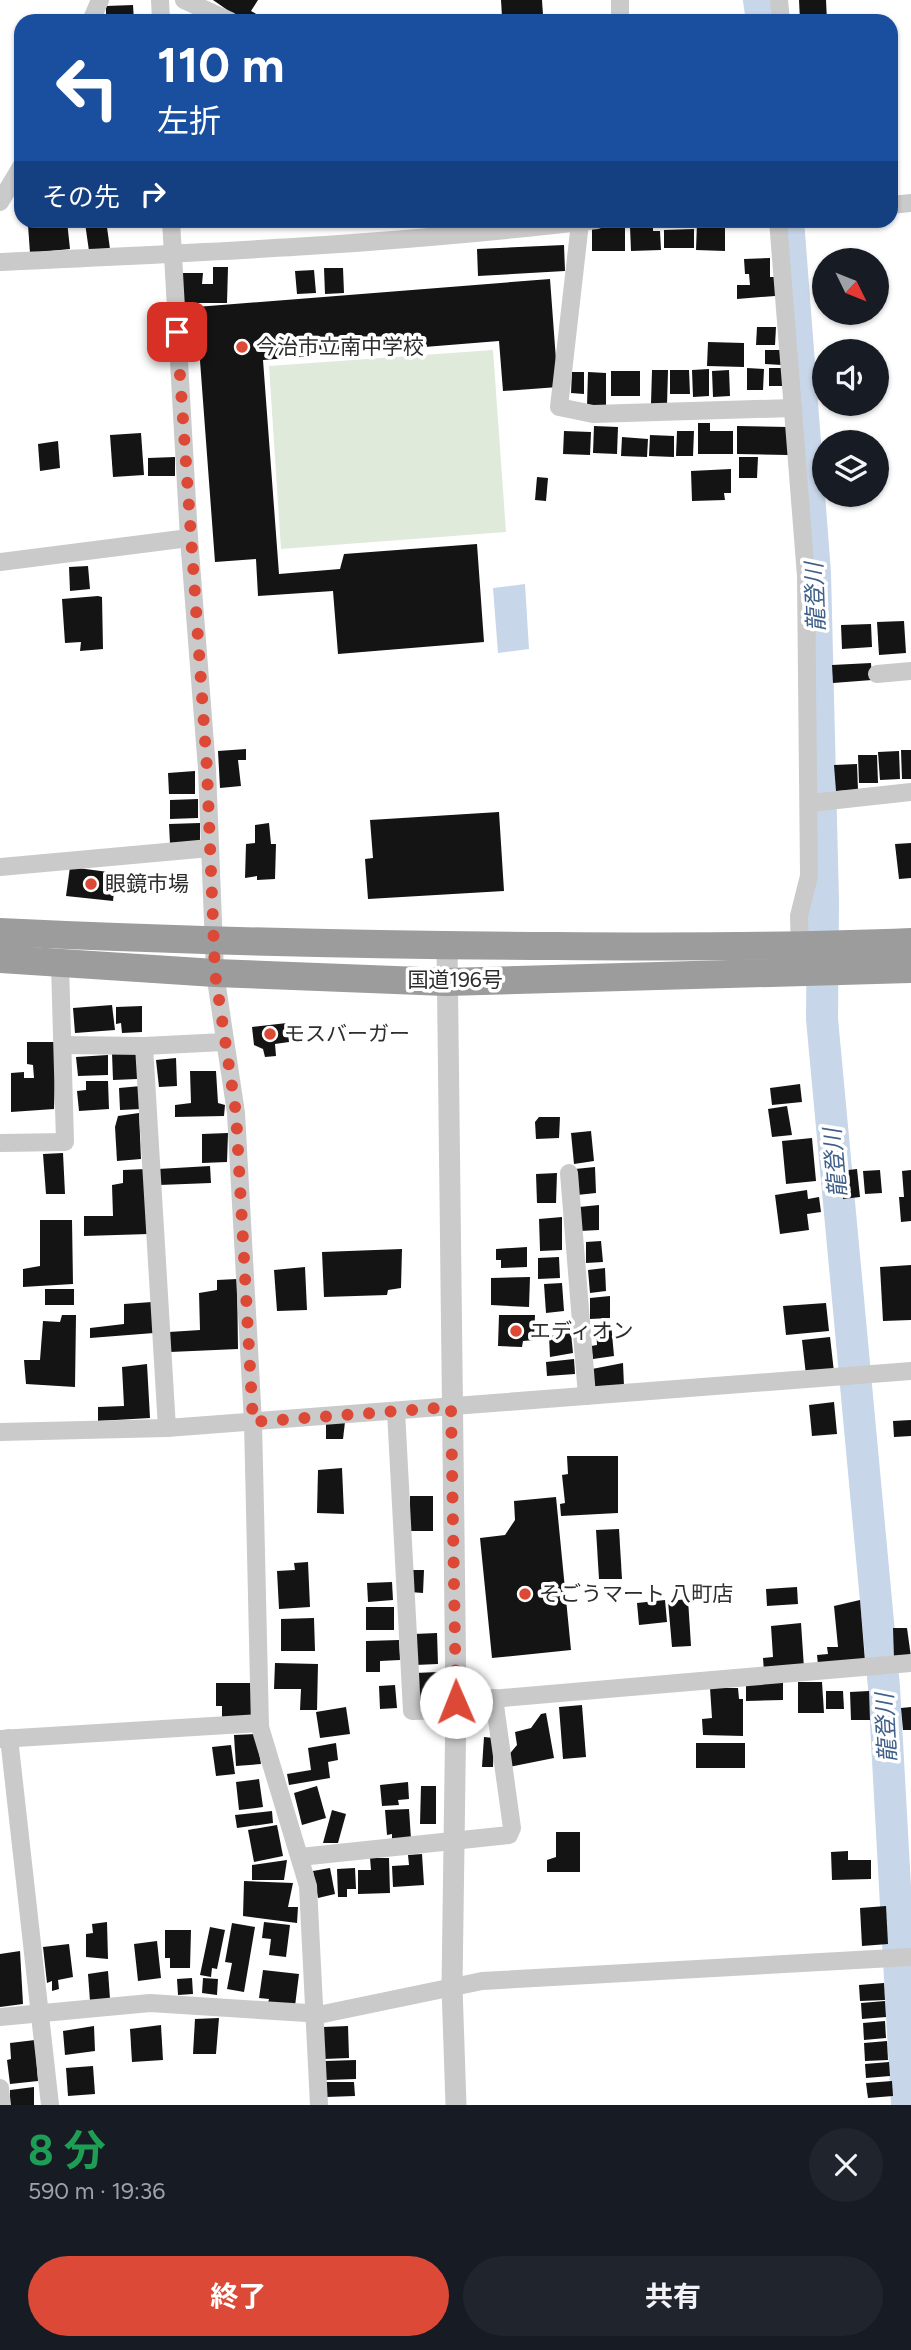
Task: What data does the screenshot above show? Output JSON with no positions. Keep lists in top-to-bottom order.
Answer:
{
  "streets": {
    "highway": ["国道196号"]
  },
  "water": ["龍登川"],
  "places": [
    "今治市立南中学校",
    "眼鏡市場",
    "モスバーガー",
    "エディオン",
    "そごうマート 八町店"
  ],
  "north": "bottom right",
  "page": {
    "turn": ["110 m", "左折"],
    "then": "その先",
    "heading": ["8 分", "590 m · 19:36"],
    "buttons": ["終了", "共有"]
  }
}
